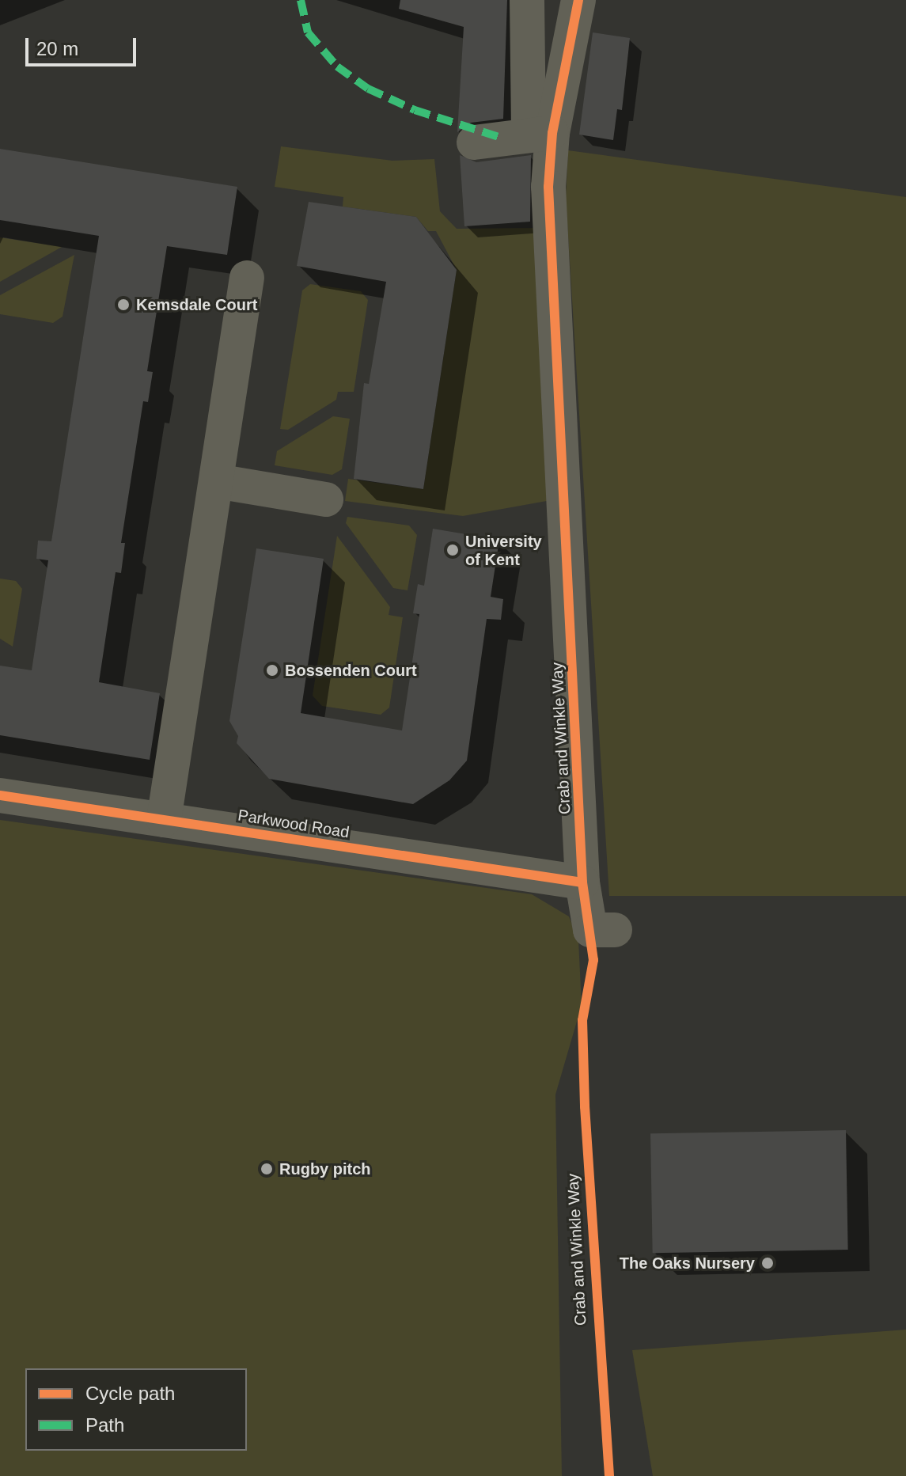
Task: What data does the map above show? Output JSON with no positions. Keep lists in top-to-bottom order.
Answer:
{
  "streets": {
    "street": ["Crab and Winkle Way", "Parkwood Road"]
  },
  "crossings": [
    ["Crab and Winkle Way", "Parkwood Road"]
  ],
  "places": [
    "Kemsdale Court",
    "University of Kent",
    "Bossenden Court",
    "Rugby pitch",
    "The Oaks Nursery"
  ],
  "legend": ["Cycle path", "Path"],
  "scale_bar": "20 m"
}
